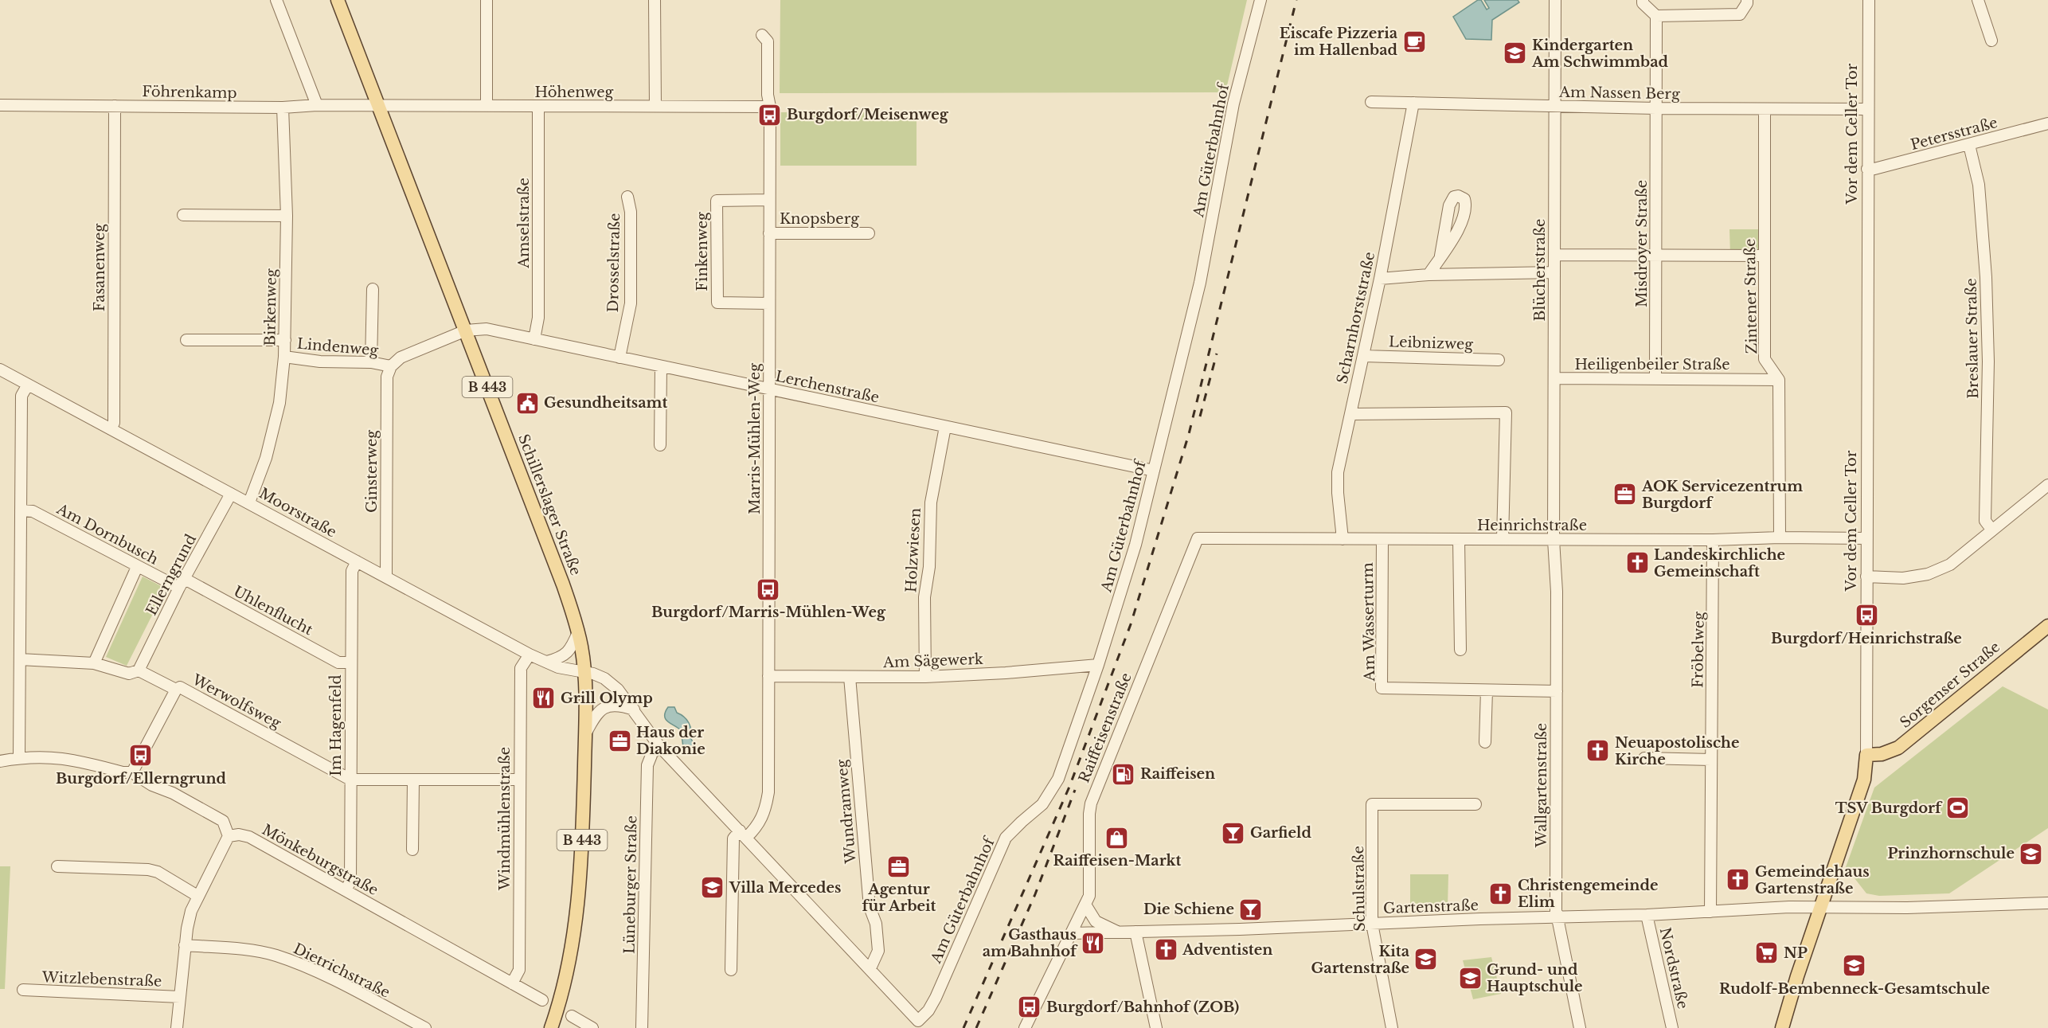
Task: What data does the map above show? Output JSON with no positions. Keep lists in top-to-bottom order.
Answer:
{
  "streets": {
    "main road": [
      "Vor dem Celler Tor",
      "B 443",
      "Schillerslager Straße",
      "Sorgenser Straße"
    ],
    "street": [
      "Föhrenkamp",
      "Höhenweg",
      "Am Nassen Berg",
      "Petersstraße",
      "Am Güterbahnhof",
      "Knopsberg",
      "Amselstraße",
      "Misdroyer Straße",
      "Finkenweg",
      "Drosselstraße",
      "Fasanenweg",
      "Blücherstraße",
      "Zintener Straße",
      "Birkenweg",
      "Scharnhorststraße",
      "Breslauer Straße",
      "Leibnizweg",
      "Lindenweg",
      "Heiligenbeiler Straße",
      "Lerchenstraße",
      "Marris-Mühlen-Weg",
      "Ginsterweg",
      "Moorstraße",
      "Heinrichstraße",
      "Am Dornbusch",
      "Holzwiesen",
      "Ellerngrund",
      "Uhlenflucht",
      "Am Wasserturm",
      "Fröbelweg",
      "Am Sägewerk",
      "Werwolfsweg",
      "Im Hagenfeld",
      "Raiffeisenstraße",
      "Wallgartenstraße",
      "Wundramweg",
      "Windmühlenstraße",
      "Mönkeburgstraße",
      "Lüneburger Straße",
      "Schulstraße",
      "Gartenstraße",
      "Nordstraße",
      "Dietrichstraße",
      "Witzlebenstraße"
    ]
  },
  "crossings": [
    ["Föhrenkamp", "Höhenweg"],
    ["Föhrenkamp", "Fasanenweg"],
    ["Föhrenkamp", "Birkenweg"],
    ["Föhrenkamp", "B 443"],
    ["Föhrenkamp", "Schillerslager Straße"],
    ["Höhenweg", "Amselstraße"],
    ["Höhenweg", "B 443"],
    ["Höhenweg", "Marris-Mühlen-Weg"],
    ["Höhenweg", "Schillerslager Straße"],
    ["Am Nassen Berg", "Vor dem Celler Tor"],
    ["Am Nassen Berg", "Misdroyer Straße"],
    ["Am Nassen Berg", "Blücherstraße"],
    ["Am Nassen Berg", "Zintener Straße"],
    ["Am Nassen Berg", "Scharnhorststraße"],
    ["Vor dem Celler Tor", "Petersstraße"],
    ["Vor dem Celler Tor", "Heinrichstraße"],
    ["Vor dem Celler Tor", "Sorgenser Straße"],
    ["Vor dem Celler Tor", "Gartenstraße"],
    ["Petersstraße", "Breslauer Straße"],
    ["Am Güterbahnhof", "Lerchenstraße"],
    ["Am Güterbahnhof", "Am Sägewerk"],
    ["Knopsberg", "Marris-Mühlen-Weg"],
    ["Amselstraße", "Lerchenstraße"],
    ["Misdroyer Straße", "Heiligenbeiler Straße"],
    ["Finkenweg", "Marris-Mühlen-Weg"],
    ["Drosselstraße", "Lerchenstraße"],
    ["Fasanenweg", "Moorstraße"],
    ["Blücherstraße", "Heiligenbeiler Straße"],
    ["Blücherstraße", "Heinrichstraße"],
    ["Blücherstraße", "Wallgartenstraße"],
    ["Zintener Straße", "Heiligenbeiler Straße"],
    ["Birkenweg", "Lindenweg"],
    ["Birkenweg", "Moorstraße"],
    ["Scharnhorststraße", "Leibnizweg"],
    ["Scharnhorststraße", "Heinrichstraße"],
    ["Lindenweg", "Lerchenstraße"],
    ["Lindenweg", "Ginsterweg"],
    ["Lindenweg", "Schillerslager Straße"],
    ["B 443", "Schillerslager Straße"],
    ["B 443", "Moorstraße"],
    ["Lerchenstraße", "Marris-Mühlen-Weg"],
    ["Lerchenstraße", "Schillerslager Straße"],
    ["Lerchenstraße", "Holzwiesen"],
    ["Marris-Mühlen-Weg", "Am Sägewerk"],
    ["Ginsterweg", "Moorstraße"],
    ["Schillerslager Straße", "Moorstraße"],
    ["Moorstraße", "Ellerngrund"],
    ["Moorstraße", "Im Hagenfeld"],
    ["Moorstraße", "Windmühlenstraße"],
    ["Heinrichstraße", "Am Wasserturm"],
    ["Heinrichstraße", "Fröbelweg"],
    ["Heinrichstraße", "Raiffeisenstraße"],
    ["Heinrichstraße", "Wallgartenstraße"],
    ["Am Dornbusch", "Ellerngrund"],
    ["Am Dornbusch", "Uhlenflucht"],
    ["Holzwiesen", "Am Sägewerk"],
    ["Ellerngrund", "Uhlenflucht"],
    ["Ellerngrund", "Werwolfsweg"],
    ["Uhlenflucht", "Im Hagenfeld"],
    ["Am Wasserturm", "Wallgartenstraße"],
    ["Fröbelweg", "Gartenstraße"],
    ["Am Sägewerk", "Wundramweg"],
    ["Werwolfsweg", "Im Hagenfeld"],
    ["Im Hagenfeld", "Mönkeburgstraße"],
    ["Raiffeisenstraße", "Gartenstraße"],
    ["Wallgartenstraße", "Gartenstraße"],
    ["Windmühlenstraße", "Mönkeburgstraße"],
    ["Schulstraße", "Gartenstraße"],
    ["Gartenstraße", "Nordstraße"]
  ],
  "places": {
    "cafe": ["Eiscafe Pizzeria im Hallenbad"],
    "school or university": [
      "Kindergarten Am Schwimmbad",
      "Prinzhornschule",
      "Villa Mercedes",
      "Kita Gartenstraße",
      "Rudolf-Bembenneck-Gesamtschule",
      "Grund- und Hauptschule"
    ],
    "bus stop": [
      "Burgdorf/Meisenweg",
      "Burgdorf/Marris-Mühlen-Weg",
      "Burgdorf/Heinrichstraße",
      "Burgdorf/Ellerngrund",
      "Burgdorf/Bahnhof (ZOB)"
    ],
    "public building": ["Gesundheitsamt"],
    "office": ["AOK Servicezentrum Burgdorf", "Haus der Diakonie", "Agentur für Arbeit"],
    "church": [
      "Landeskirchliche Gemeinschaft",
      "Neuapostolische Kirche",
      "Gemeindehaus Gartenstraße",
      "Christengemeinde Elim",
      "Adventisten"
    ],
    "restaurant": ["Grill Olymp", "Gasthaus am Bahnhof"],
    "fuel station": ["Raiffeisen"],
    "sports": ["TSV Burgdorf"],
    "bar": ["Garfield", "Die Schiene"],
    "shop": ["Raiffeisen-Markt"],
    "supermarket": ["NP"]
  }
}
